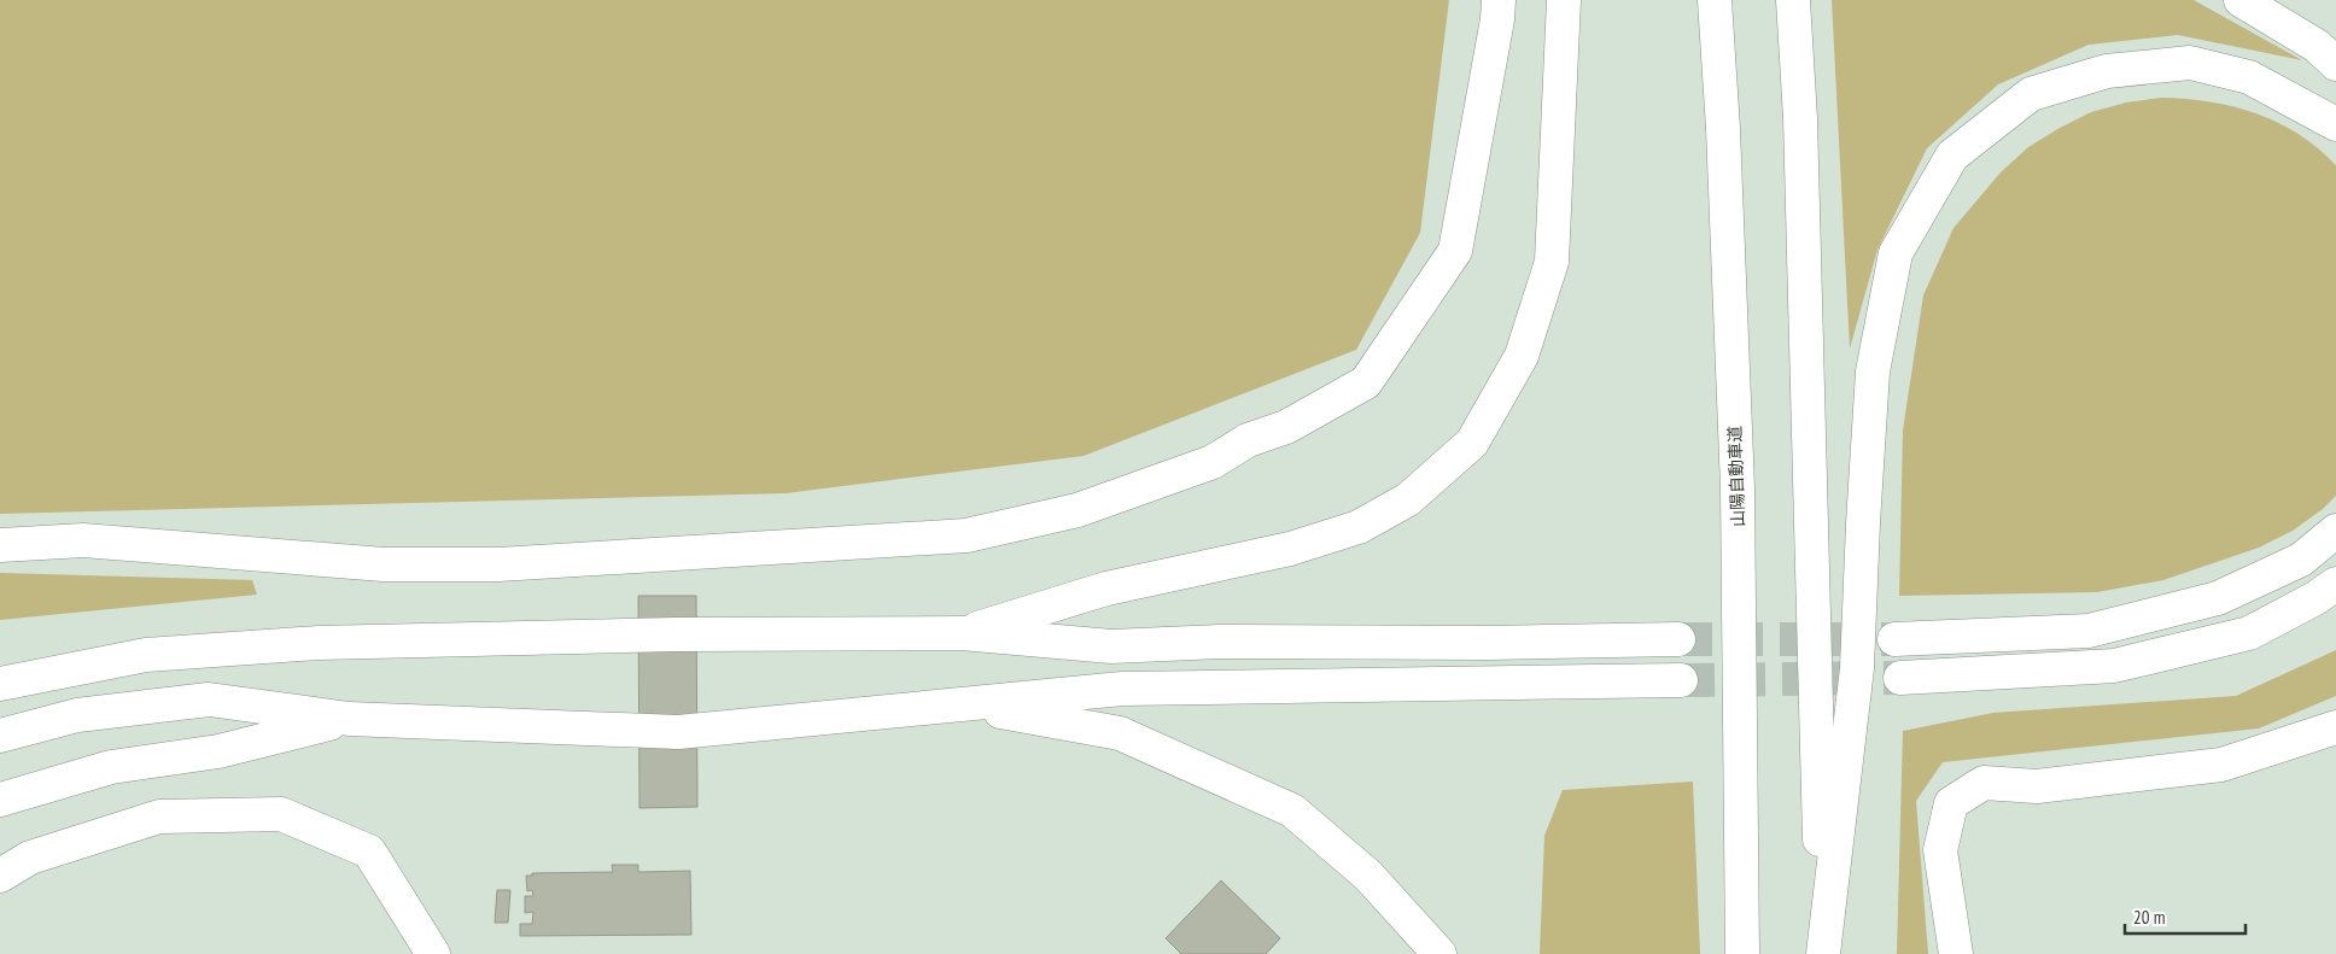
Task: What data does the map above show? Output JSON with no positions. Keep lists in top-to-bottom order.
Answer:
{
  "streets": {
    "main road": ["山陽自動車道"]
  },
  "scale_bar": "20 m"
}
